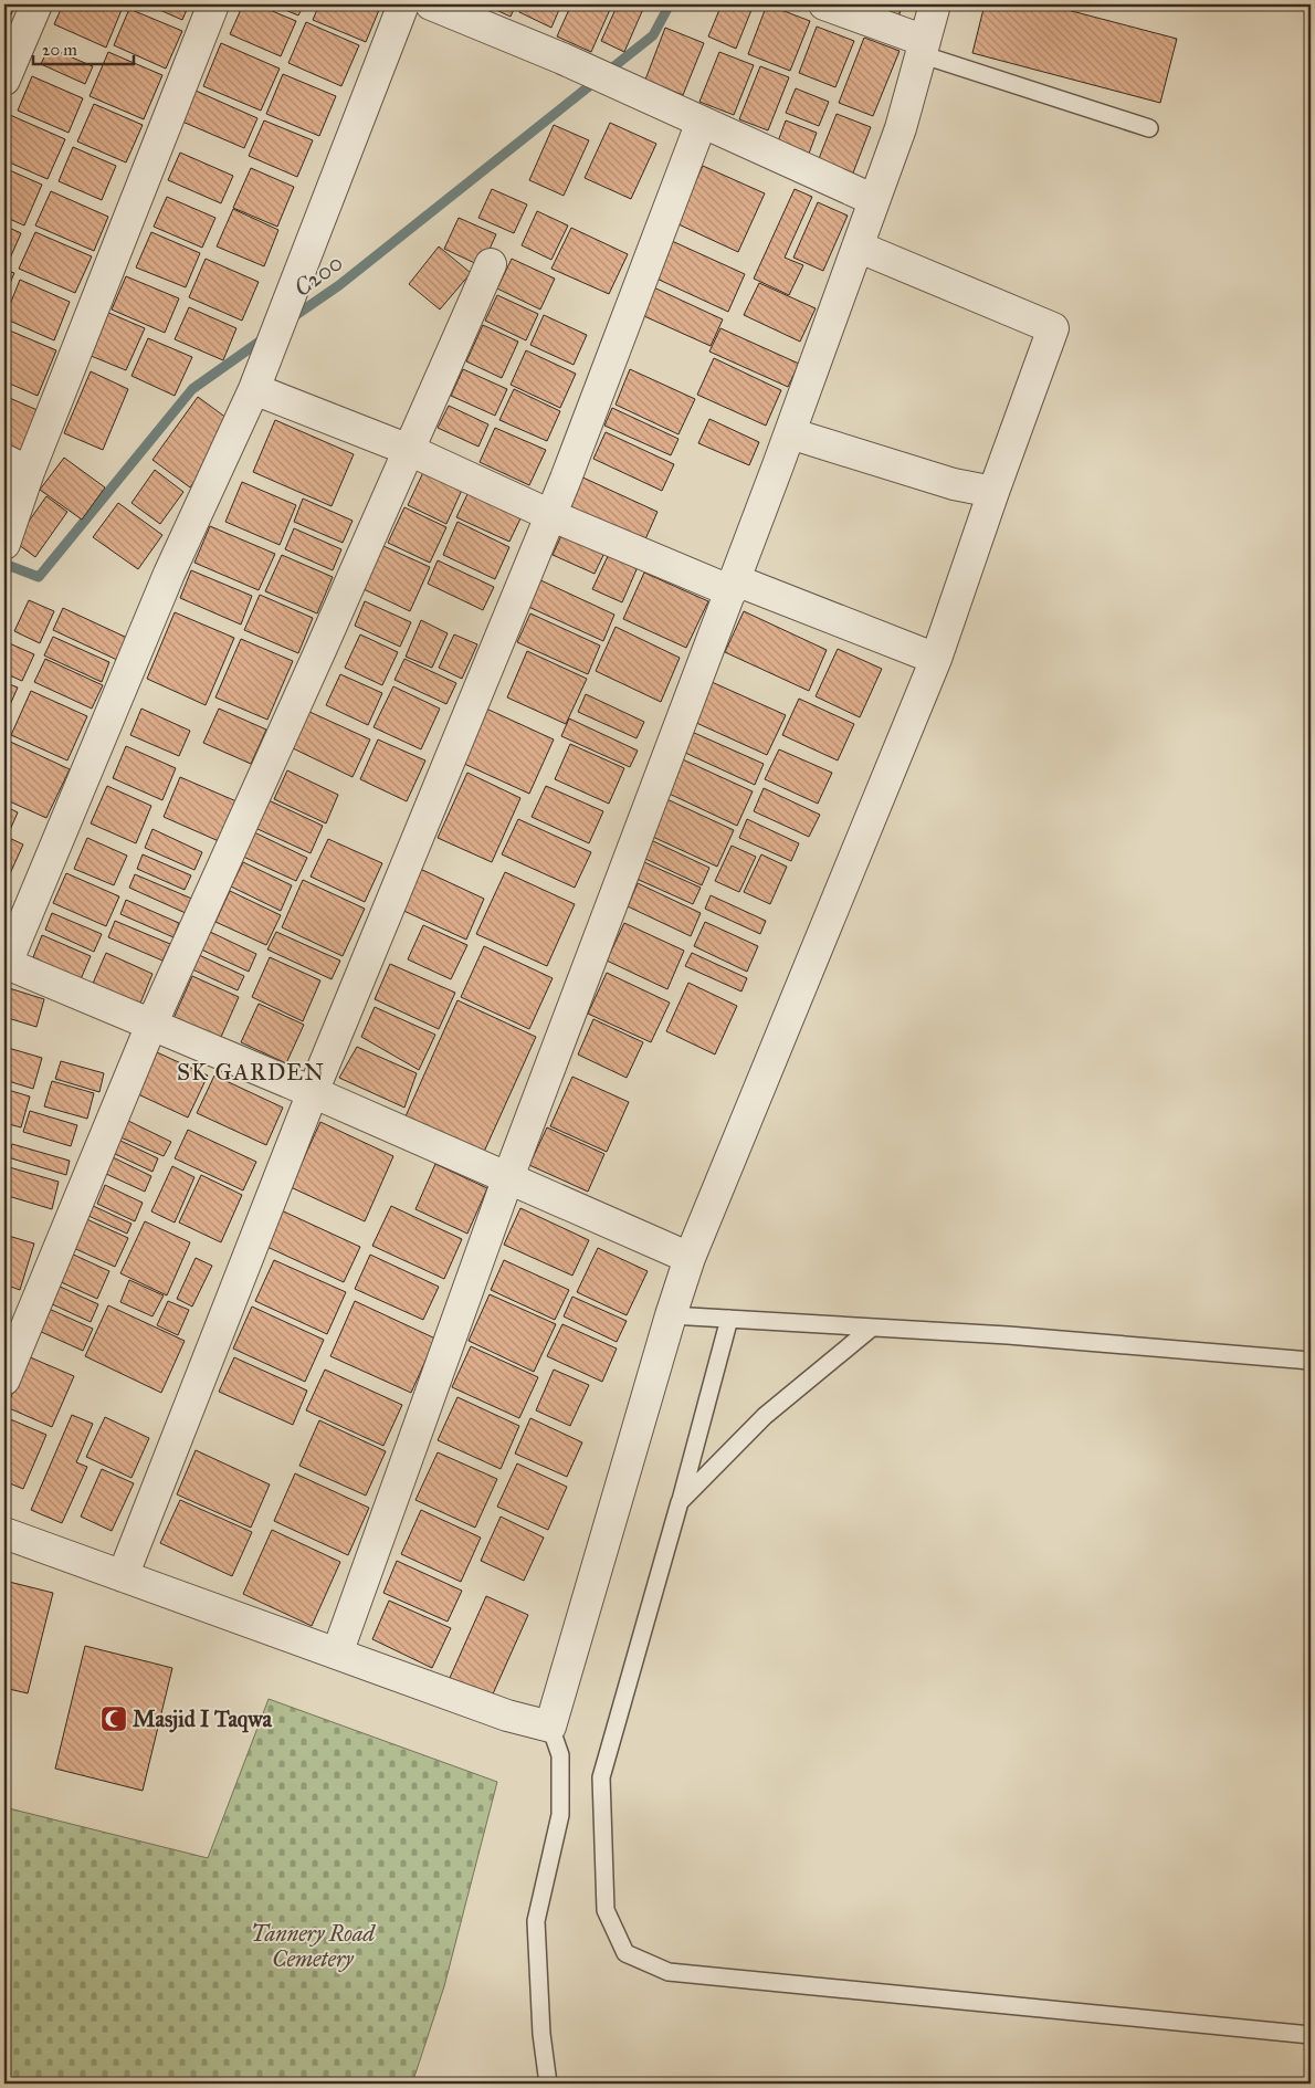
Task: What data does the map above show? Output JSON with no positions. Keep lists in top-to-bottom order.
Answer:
{
  "districts": ["SK GARDEN"],
  "water": ["C200"],
  "parks": ["Tannery Road Cemetery"],
  "places": {
    "mosque": ["Masjid I Taqwa"]
  },
  "scale_bar": "20 m"
}
